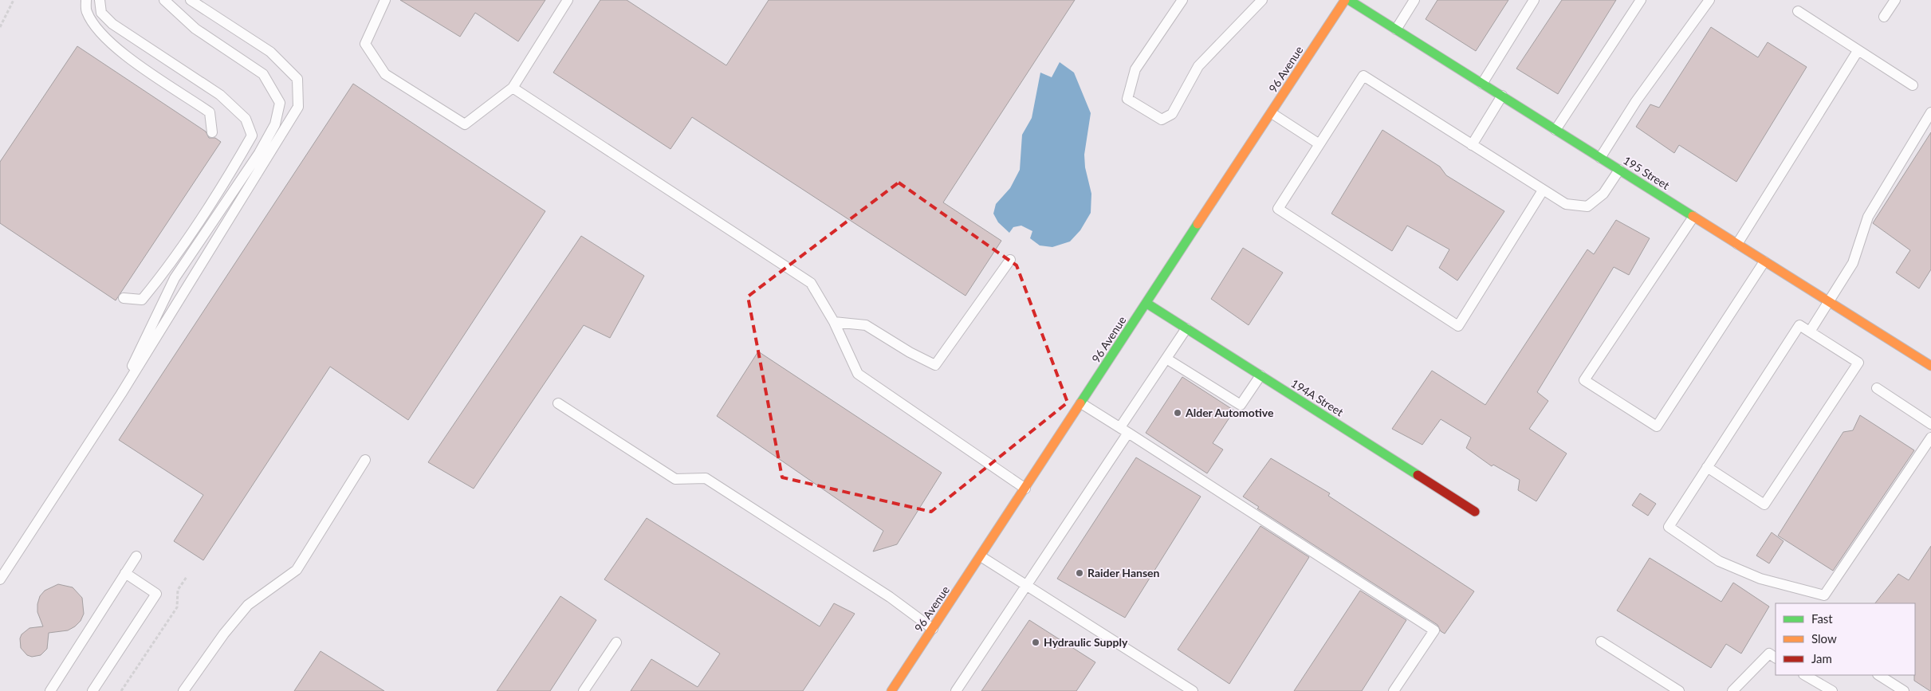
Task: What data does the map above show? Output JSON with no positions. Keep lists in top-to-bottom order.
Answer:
{
  "streets": {
    "street": ["96 Avenue", "195 Street", "194A Street"]
  },
  "crossings": [
    ["96 Avenue", "194A Street"]
  ],
  "places": ["Alder Automotive", "Raider Hansen", "Hydraulic Supply"],
  "legend": ["Fast", "Slow", "Jam"]
}
